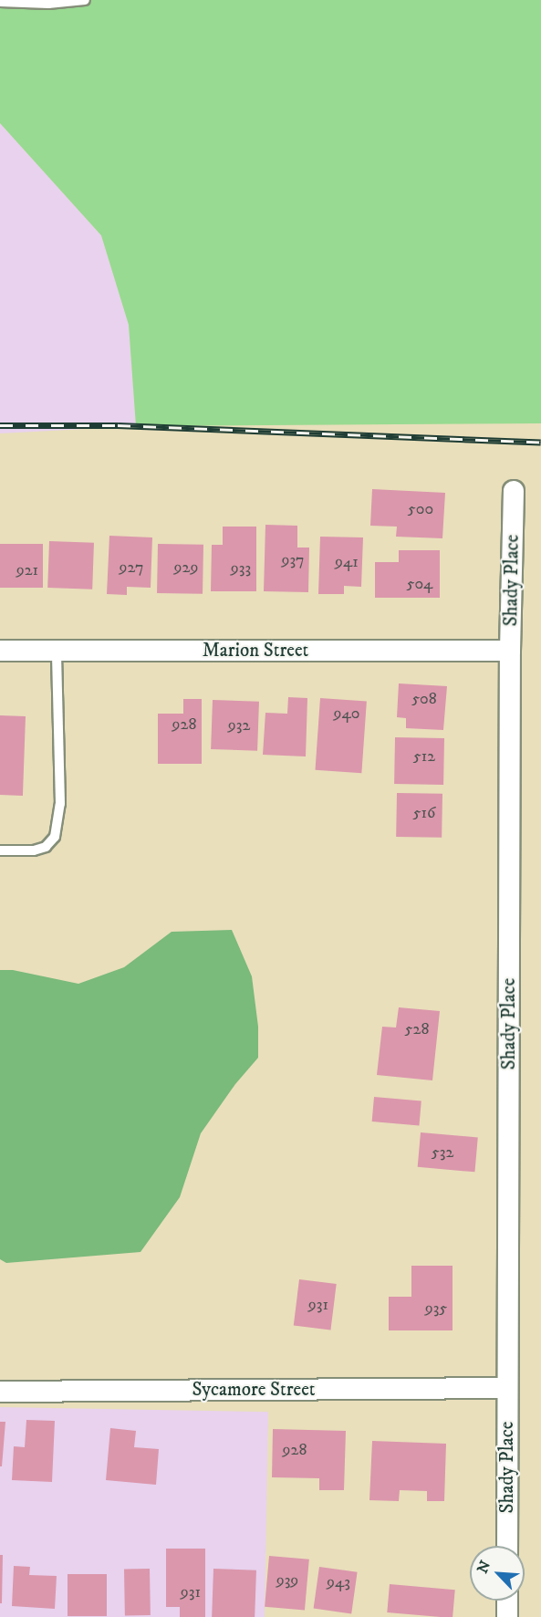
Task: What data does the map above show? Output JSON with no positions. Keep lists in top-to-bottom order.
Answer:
{
  "streets": {
    "street": ["Shady Place", "Marion Street", "Sycamore Street"]
  },
  "crossings": [
    ["Shady Place", "Marion Street"],
    ["Shady Place", "Sycamore Street"]
  ],
  "house_numbers": [
    "500",
    "937",
    "941",
    "927",
    "929",
    "933",
    "921",
    "504",
    "508",
    "940",
    "928",
    "932",
    "512",
    "516",
    "528",
    "532",
    "931",
    "935",
    "928",
    "939",
    "943",
    "931"
  ],
  "north": "top left"
}
